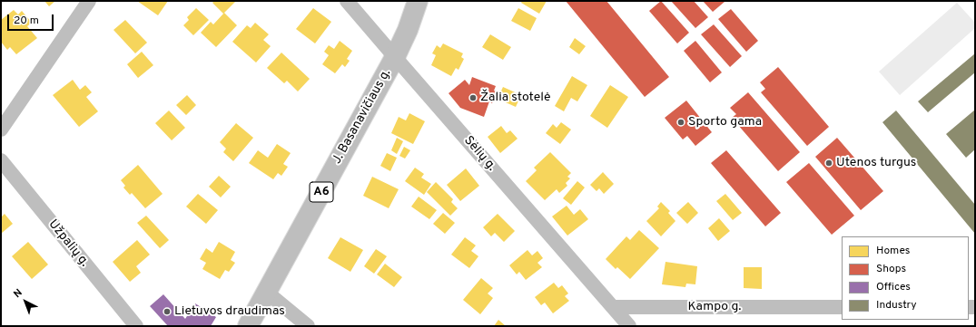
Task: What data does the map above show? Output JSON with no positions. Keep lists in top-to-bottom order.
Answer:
{
  "streets": {
    "main road": ["J. Basanavičiaus g.", "A6"],
    "street": ["Sėlių g.", "Užpalių g.", "Kampo g."]
  },
  "crossings": [
    ["J. Basanavičiaus g.", "Sėlių g."],
    ["Sėlių g.", "Kampo g."]
  ],
  "places": [
    "Žalia stotelė",
    "Sporto gama",
    "Utenos turgus",
    "Lietuvos draudimas"
  ],
  "legend": [
    "Homes",
    "Shops",
    "Offices",
    "Industry"
  ],
  "scale_bar": "20 m",
  "north": "top left"
}
